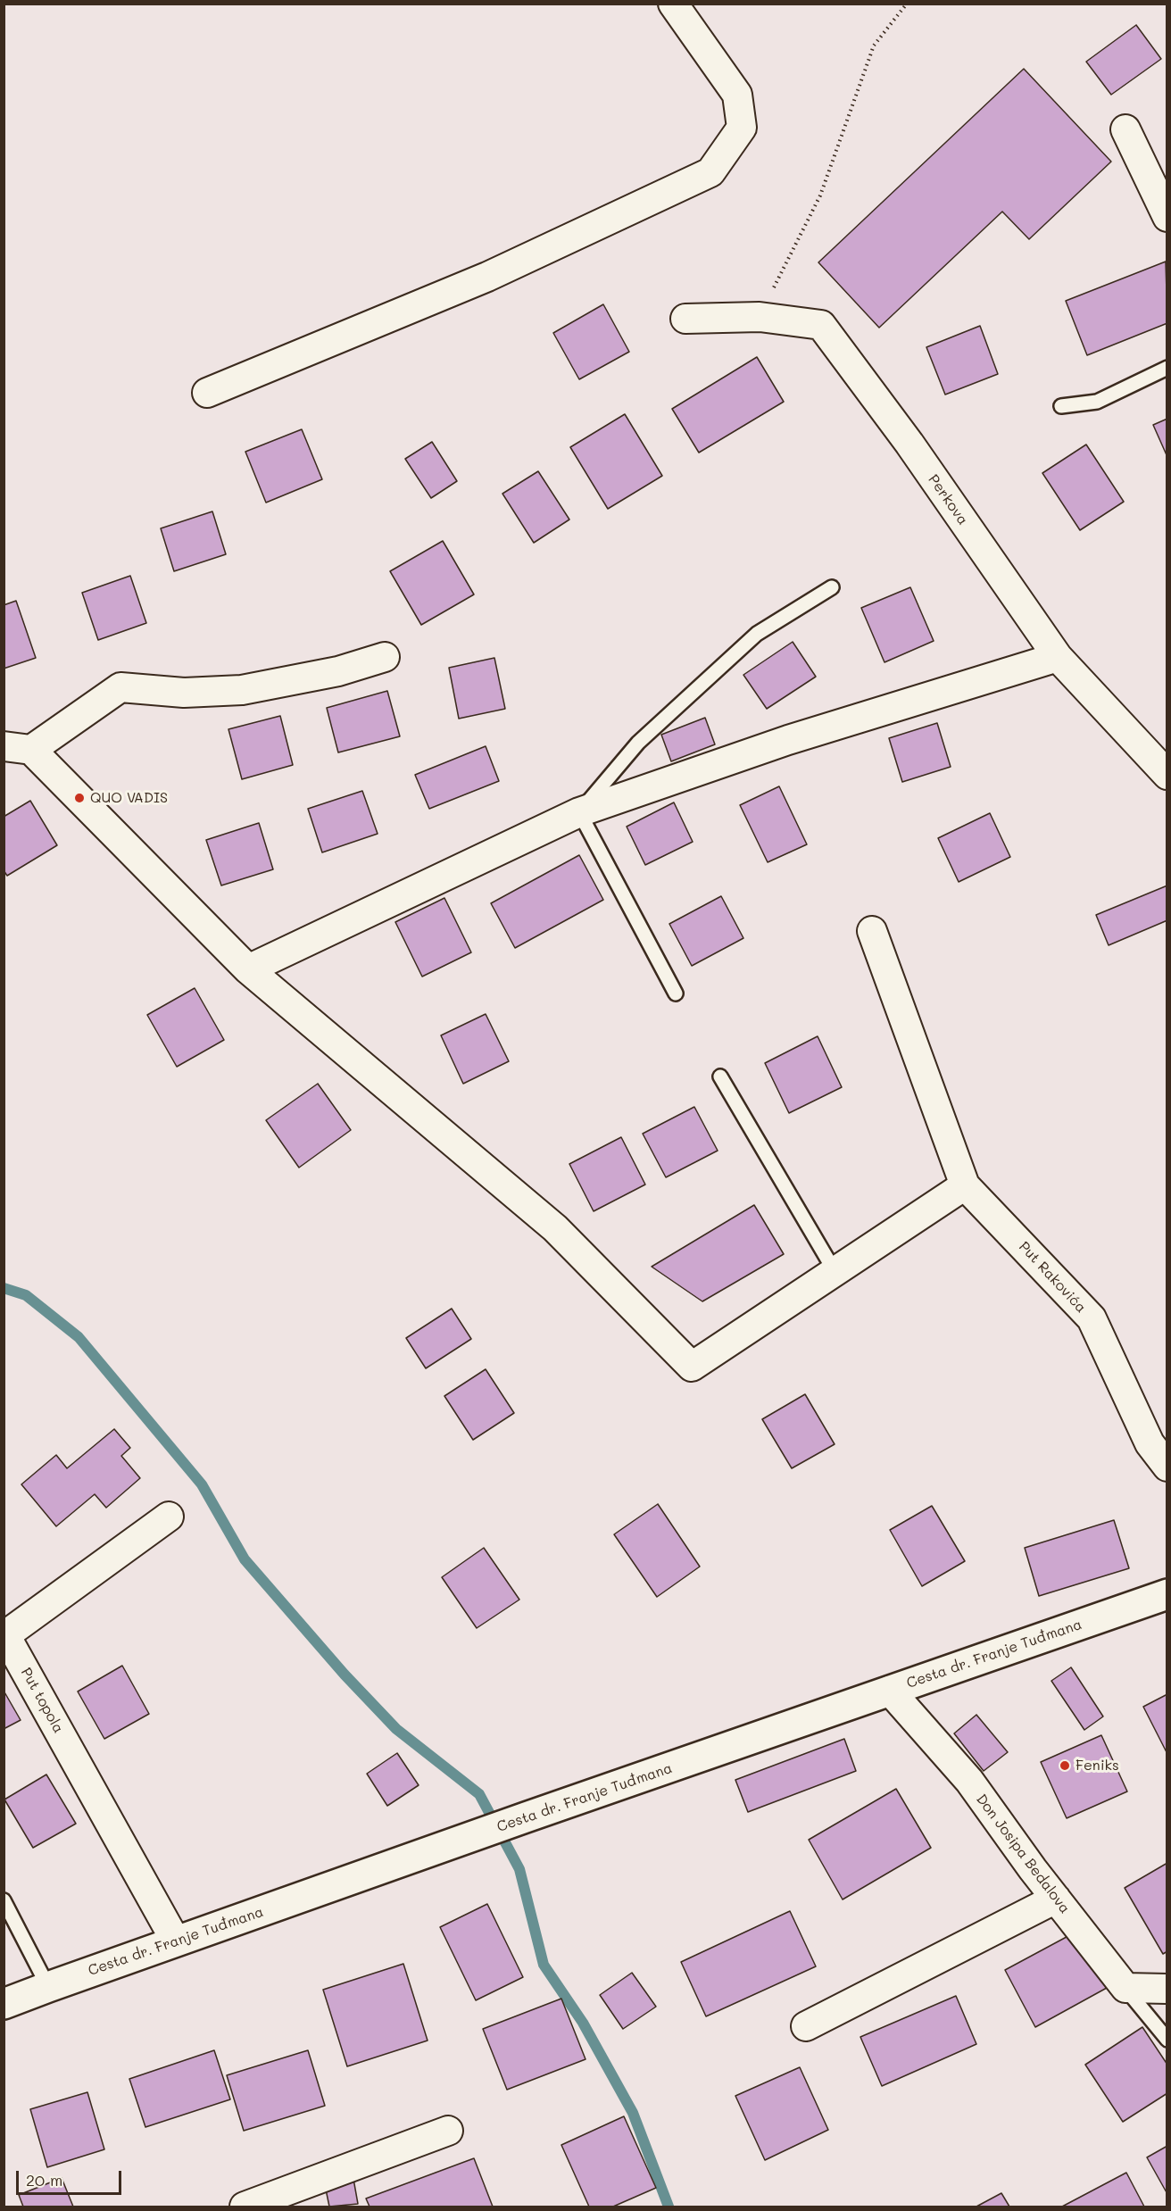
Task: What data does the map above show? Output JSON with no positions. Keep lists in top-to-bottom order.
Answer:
{
  "streets": {
    "main road": ["Cesta dr. Franje Tuđmana"],
    "street": [
      "Perkova",
      "Put Rakovića",
      "Put topola",
      "Don Josipa Bedalova"
    ]
  },
  "crossings": [
    ["Cesta dr. Franje Tuđmana", "Put topola"],
    ["Cesta dr. Franje Tuđmana", "Don Josipa Bedalova"]
  ],
  "places": ["QUO VADIS", "Feniks"],
  "scale_bar": "20 m"
}
